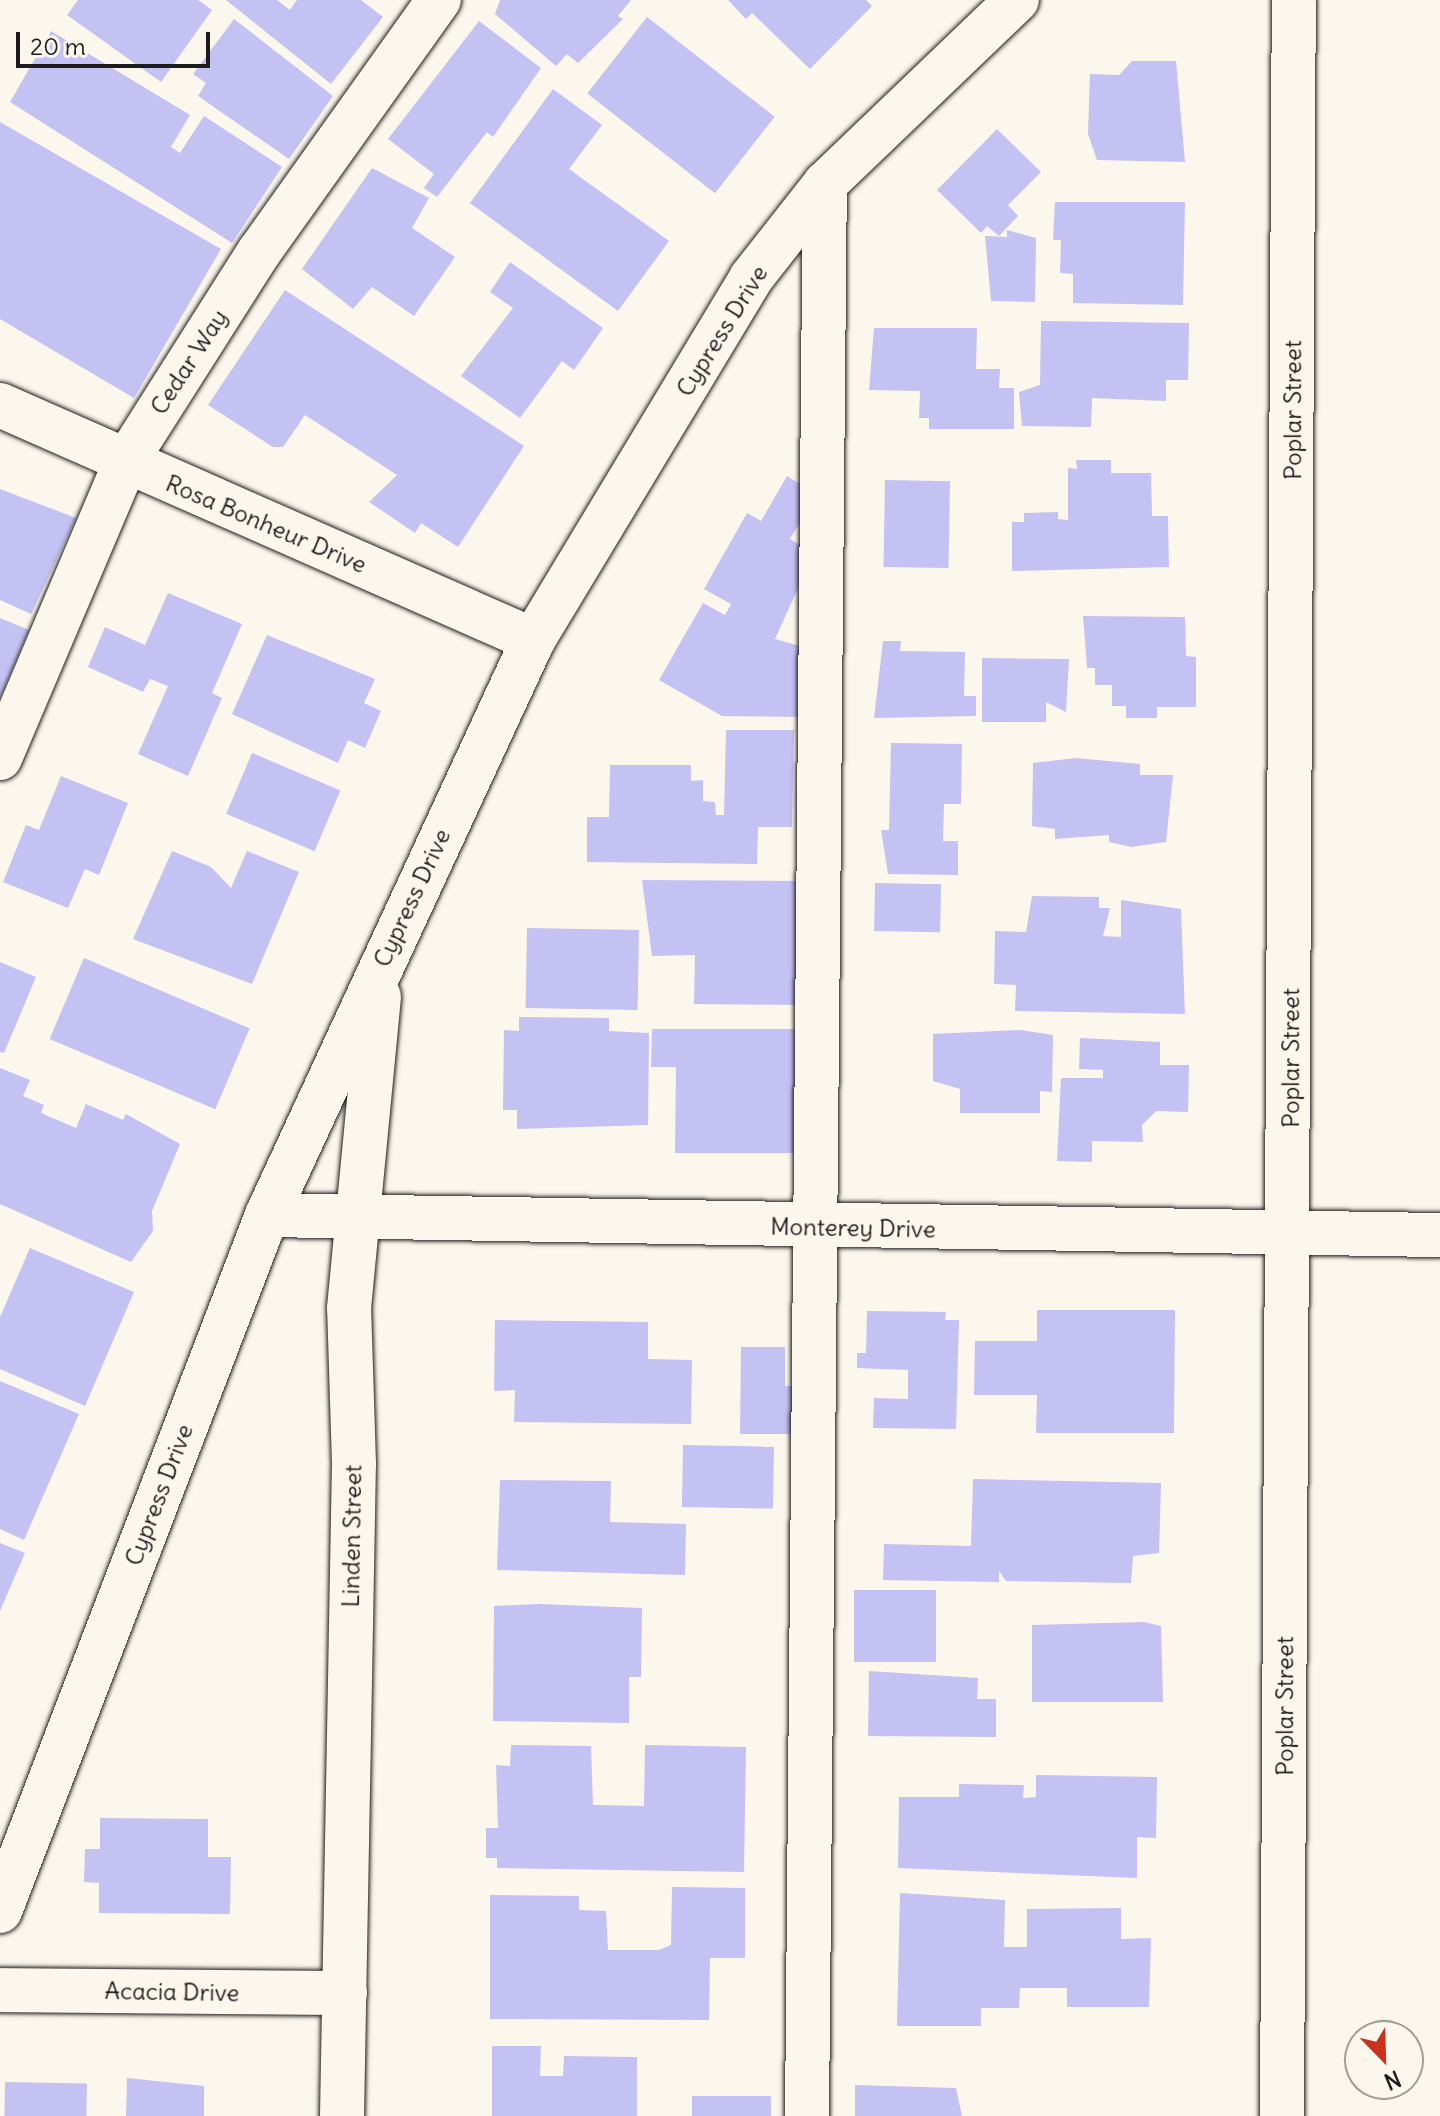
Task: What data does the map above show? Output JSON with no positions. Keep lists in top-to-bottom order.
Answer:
{
  "streets": {
    "street": [
      "Cypress Drive",
      "Cedar Way",
      "Poplar Street",
      "Rosa Bonheur Drive",
      "Monterey Drive",
      "Linden Street",
      "Acacia Drive"
    ]
  },
  "crossings": [
    ["Cypress Drive", "Rosa Bonheur Drive"],
    ["Cypress Drive", "Monterey Drive"],
    ["Cypress Drive", "Linden Street"],
    ["Cedar Way", "Rosa Bonheur Drive"],
    ["Poplar Street", "Monterey Drive"],
    ["Monterey Drive", "Linden Street"],
    ["Linden Street", "Acacia Drive"]
  ],
  "scale_bar": "20 m",
  "north": "bottom right"
}
